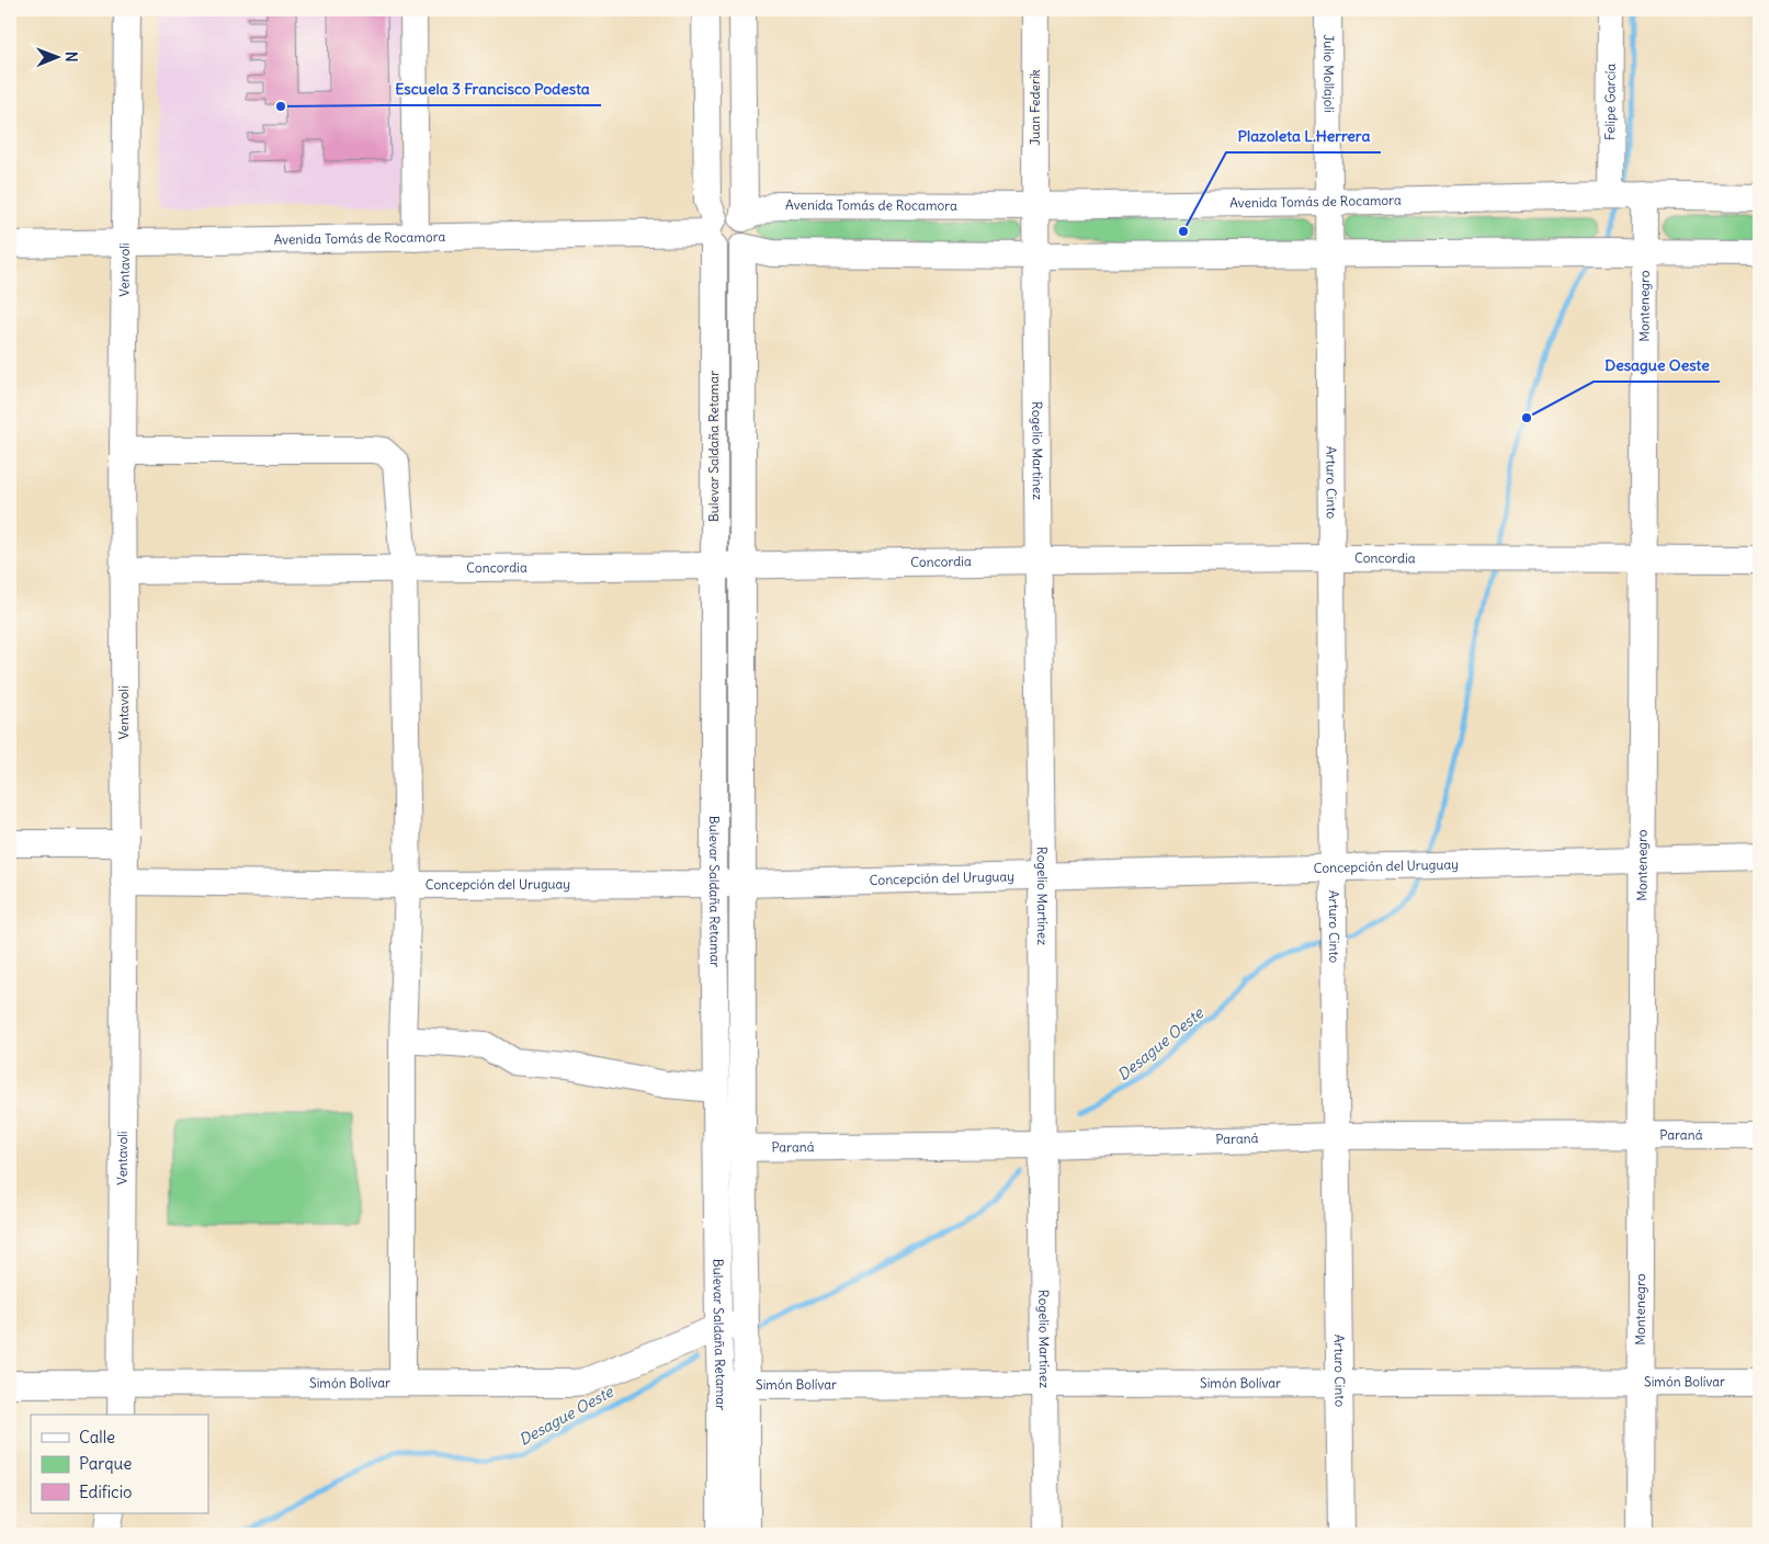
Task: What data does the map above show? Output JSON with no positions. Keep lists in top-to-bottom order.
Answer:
{
  "streets": {
    "street": [
      "Julio Mollajoli",
      "Felipe García",
      "Juan Federik",
      "Avenida Tomás de Rocamora",
      "Ventavoli",
      "Montenegro",
      "Bulevar Saldaña Retamar",
      "Rogelio Martínez",
      "Arturo Cinto",
      "Concordia",
      "Concepción del Uruguay",
      "Paraná",
      "Simón Bolívar"
    ]
  },
  "crossings": [
    ["Julio Mollajoli", "Avenida Tomás de Rocamora"],
    ["Julio Mollajoli", "Arturo Cinto"],
    ["Felipe García", "Avenida Tomás de Rocamora"],
    ["Felipe García", "Montenegro"],
    ["Juan Federik", "Avenida Tomás de Rocamora"],
    ["Juan Federik", "Rogelio Martínez"],
    ["Avenida Tomás de Rocamora", "Ventavoli"],
    ["Avenida Tomás de Rocamora", "Montenegro"],
    ["Avenida Tomás de Rocamora", "Bulevar Saldaña Retamar"],
    ["Ventavoli", "Concordia"],
    ["Ventavoli", "Concepción del Uruguay"],
    ["Ventavoli", "Simón Bolívar"],
    ["Montenegro", "Concordia"],
    ["Montenegro", "Concepción del Uruguay"],
    ["Montenegro", "Paraná"],
    ["Montenegro", "Simón Bolívar"],
    ["Bulevar Saldaña Retamar", "Concordia"],
    ["Bulevar Saldaña Retamar", "Concepción del Uruguay"],
    ["Bulevar Saldaña Retamar", "Paraná"],
    ["Bulevar Saldaña Retamar", "Simón Bolívar"],
    ["Rogelio Martínez", "Concordia"],
    ["Rogelio Martínez", "Concepción del Uruguay"],
    ["Rogelio Martínez", "Paraná"],
    ["Rogelio Martínez", "Simón Bolívar"],
    ["Arturo Cinto", "Concordia"],
    ["Arturo Cinto", "Concepción del Uruguay"],
    ["Arturo Cinto", "Paraná"],
    ["Arturo Cinto", "Simón Bolívar"]
  ],
  "water": ["Desague Oeste"],
  "places": ["Escuela 3 Francisco Podesta", "Plazoleta L.Herrera", "Desague Oeste"],
  "legend": ["Calle", "Parque", "Edificio"],
  "north": "right"
}
